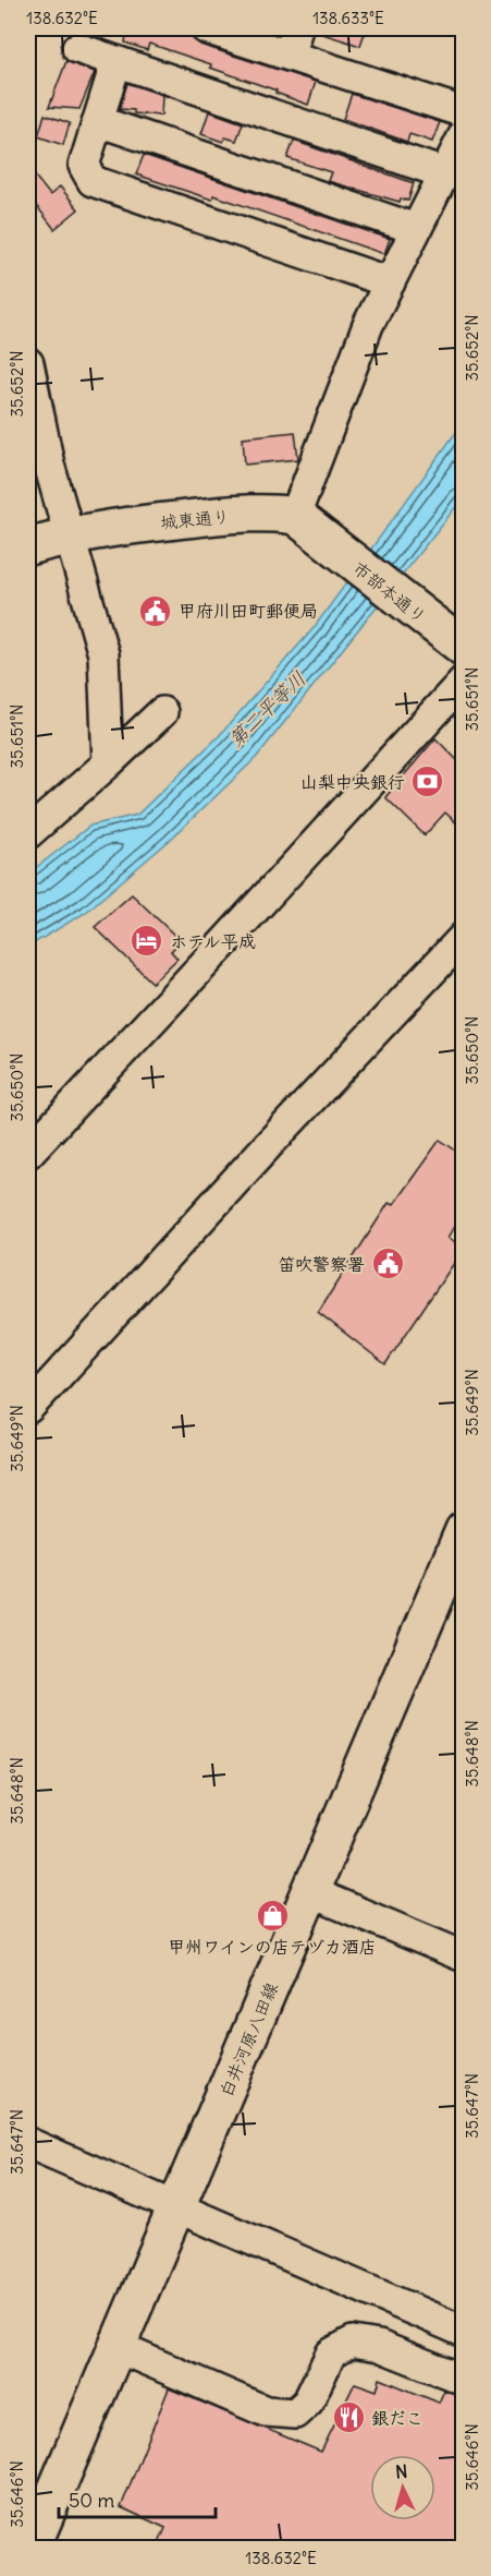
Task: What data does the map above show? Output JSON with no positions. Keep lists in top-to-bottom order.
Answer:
{
  "streets": {
    "main road": ["城東通り", "市部本通り", "白井河原八田線"]
  },
  "crossings": [
    ["城東通り", "市部本通り"]
  ],
  "water": ["第二平等川"],
  "places": {
    "public building": ["甲府川田町郵便局", "笛吹警察署"],
    "bank": ["山梨中央銀行"],
    "hotel": ["ホテル平成"],
    "shop": ["甲州ワインの店テヅカ酒店"],
    "restaurant": ["銀だこ"]
  },
  "scale_bar": "50 m",
  "north": "top",
  "coordinates": [
    "138.632°E",
    "138.633°E",
    "35.652°N",
    "35.651°N",
    "35.650°N",
    "35.649°N",
    "35.648°N",
    "35.647°N",
    "35.646°N"
  ]
}
